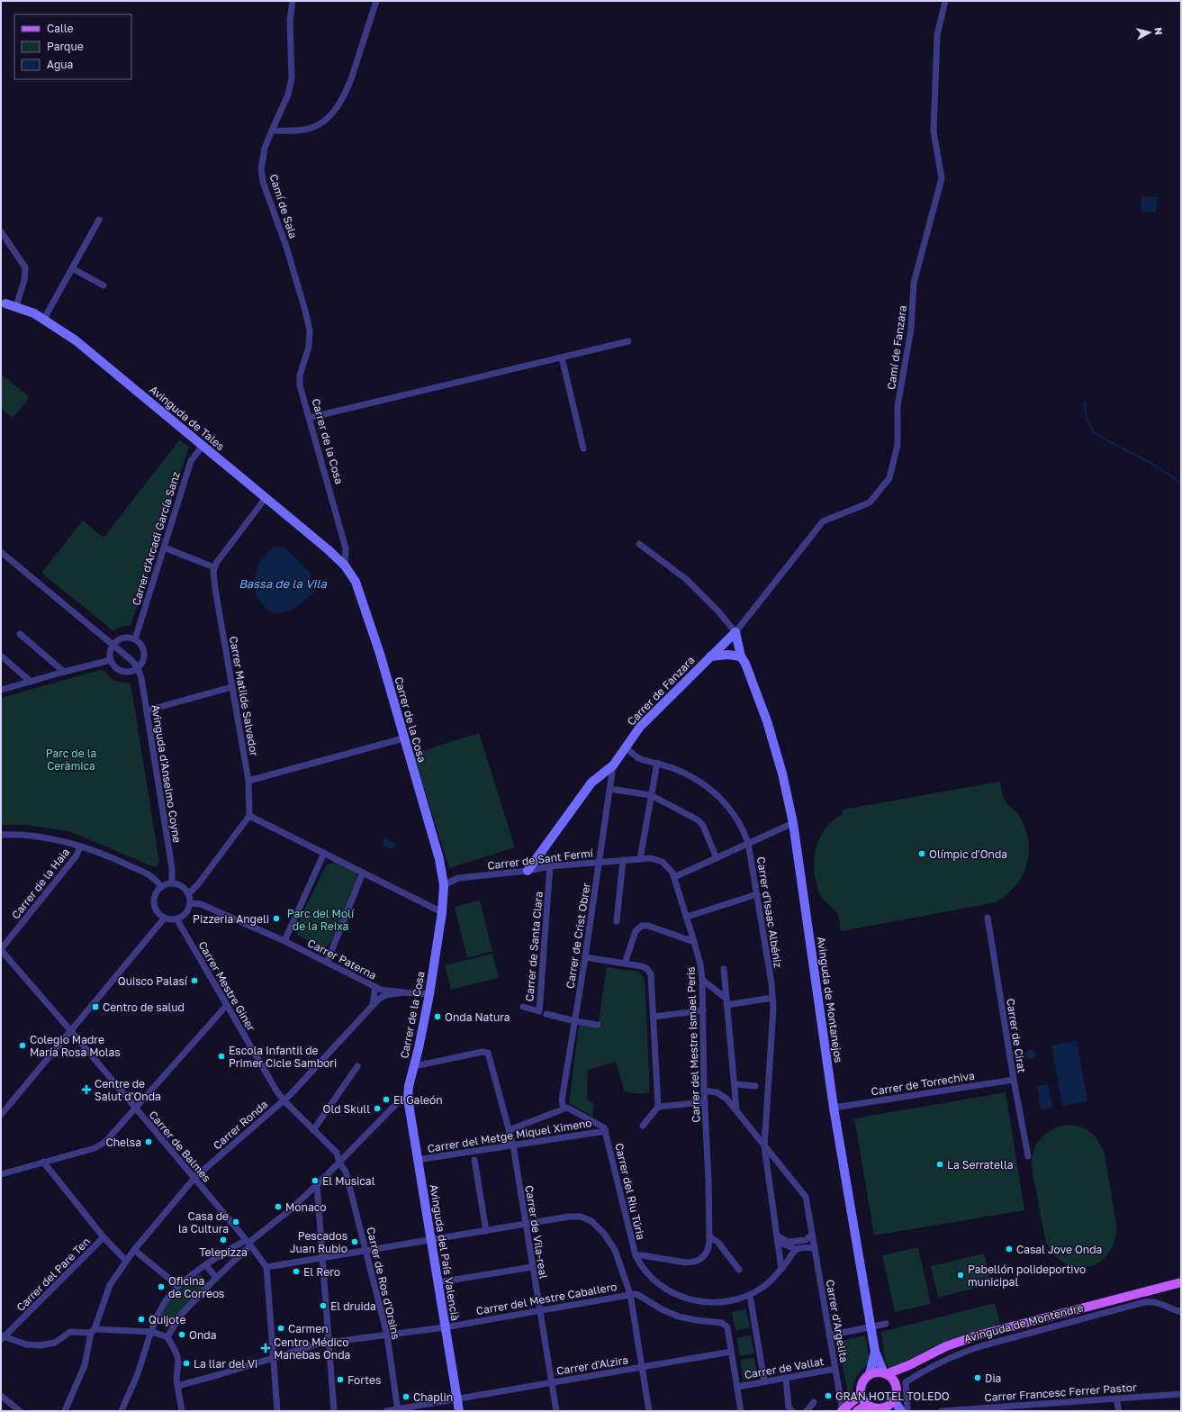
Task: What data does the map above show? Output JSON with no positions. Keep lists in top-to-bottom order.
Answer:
{
  "streets": {
    "main road": [
      "Avinguda de Tales",
      "Carrer de la Cosa",
      "Carrer de Fanzara",
      "Avinguda de Montanejos",
      "Avinguda del País Valencià",
      "Avinguda de Montendre"
    ],
    "street": [
      "Camí de Sala",
      "Camí de Fanzara",
      "Carrer d'Arcadi García Sanz",
      "Carrer Matilde Salvador",
      "Avinguda d'Anselmo Coyne",
      "Carrer de Sant Fermí",
      "Carrer de la Haia",
      "Carrer d'Isaac Albéniz",
      "Carrer de Crist Obrer",
      "Carrer de Santa Clara",
      "Carrer Paterna",
      "Carrer Mestre Giner",
      "Carrer de Cirat",
      "Carrer del Mestre Ismael Peris",
      "Carrer de Torrechiva",
      "Carrer Ronda",
      "Carrer del Metge Miquel Ximeno",
      "Carrer de Balmes",
      "Carrer del Riu Túria",
      "Carrer de Vila-real",
      "Carrer del Pare Ten",
      "Carrer de Ros d'Orsins",
      "Carrer del Mestre Caballero",
      "Carrer d'Argelita",
      "Carrer d'Alzira",
      "Carrer de Vallat",
      "Carrer Francesc Ferrer Pastor"
    ]
  },
  "crossings": [
    ["Camí de Sala", "Carrer de la Cosa"],
    ["Camí de Fanzara", "Carrer de Fanzara"],
    ["Camí de Fanzara", "Avinguda de Montanejos"],
    ["Avinguda de Tales", "Carrer de la Cosa"],
    ["Avinguda de Tales", "Carrer d'Arcadi García Sanz"],
    ["Carrer de la Cosa", "Carrer de Sant Fermí"],
    ["Carrer de la Cosa", "Carrer Paterna"],
    ["Carrer de la Cosa", "Carrer de Vila-real"],
    ["Carrer de la Cosa", "Avinguda del País Valencià"],
    ["Carrer de Fanzara", "Carrer de Sant Fermí"],
    ["Carrer de Fanzara", "Carrer d'Isaac Albéniz"],
    ["Carrer de Fanzara", "Carrer de Crist Obrer"],
    ["Carrer de Fanzara", "Avinguda de Montanejos"],
    ["Avinguda d'Anselmo Coyne", "Carrer Paterna"],
    ["Avinguda d'Anselmo Coyne", "Carrer Mestre Giner"],
    ["Carrer de Sant Fermí", "Carrer de Crist Obrer"],
    ["Carrer de Sant Fermí", "Carrer de Santa Clara"],
    ["Carrer de Sant Fermí", "Carrer del Mestre Ismael Peris"],
    ["Carrer de la Haia", "Carrer de Balmes"],
    ["Carrer d'Isaac Albéniz", "Carrer d'Argelita"],
    ["Carrer de Crist Obrer", "Carrer de Santa Clara"],
    ["Carrer Paterna", "Carrer Mestre Giner"],
    ["Carrer Paterna", "Carrer Ronda"],
    ["Carrer Mestre Giner", "Carrer Ronda"],
    ["Carrer Mestre Giner", "Carrer de Ros d'Orsins"],
    ["Avinguda de Montanejos", "Carrer de Torrechiva"],
    ["Avinguda de Montanejos", "Avinguda de Montendre"],
    ["Carrer de Cirat", "Carrer de Torrechiva"],
    ["Carrer del Mestre Ismael Peris", "Carrer del Riu Túria"],
    ["Carrer del Mestre Ismael Peris", "Carrer d'Argelita"],
    ["Carrer Ronda", "Carrer de Balmes"],
    ["Carrer del Metge Miquel Ximeno", "Carrer del Riu Túria"],
    ["Carrer del Metge Miquel Ximeno", "Carrer de Vila-real"],
    ["Carrer del Metge Miquel Ximeno", "Avinguda del País Valencià"],
    ["Carrer del Riu Túria", "Carrer d'Argelita"],
    ["Carrer de Vila-real", "Carrer del Mestre Caballero"],
    ["Carrer de Vila-real", "Carrer d'Alzira"],
    ["Avinguda del País Valencià", "Carrer del Mestre Caballero"],
    ["Avinguda del País Valencià", "Carrer d'Alzira"],
    ["Carrer de Ros d'Orsins", "Carrer del Mestre Caballero"],
    ["Carrer de Ros d'Orsins", "Carrer d'Alzira"],
    ["Carrer d'Argelita", "Carrer de Vallat"]
  ],
  "water": ["Bassa de la Vila"],
  "parks": ["Parc de la Ceràmica", "Parc del Molí de la Reixa"],
  "places": {
    "other": [
      "Olímpic d'Onda",
      "Pizzeria Angeli",
      "Quisco Palasí",
      "Onda Natura",
      "Colegio Madre María Rosa Molas",
      "Escola Infantil de Primer Cicle Sambori",
      "El Galeón",
      "Old Skull",
      "Chelsa",
      "La Serratella",
      "El Musical",
      "Monaco",
      "Casa de la Cultura",
      "Telepizza",
      "Pescados Juan Rubio",
      "Casal Jove Onda",
      "El Rero",
      "Pabellón polideportivo municipal",
      "Oficina de Correos",
      "El druida",
      "Quijote",
      "Carmen",
      "Onda",
      "La llar del Vi",
      "Dia",
      "Fortes",
      "GRAN HOTEL TOLEDO",
      "Chaplin"
    ],
    "transit": ["Centro de salud"],
    "health": ["Centre de Salut d'Onda", "Centro Médico Manebas Onda"]
  },
  "legend": ["Calle", "Parque", "Agua"],
  "north": "right"
}
